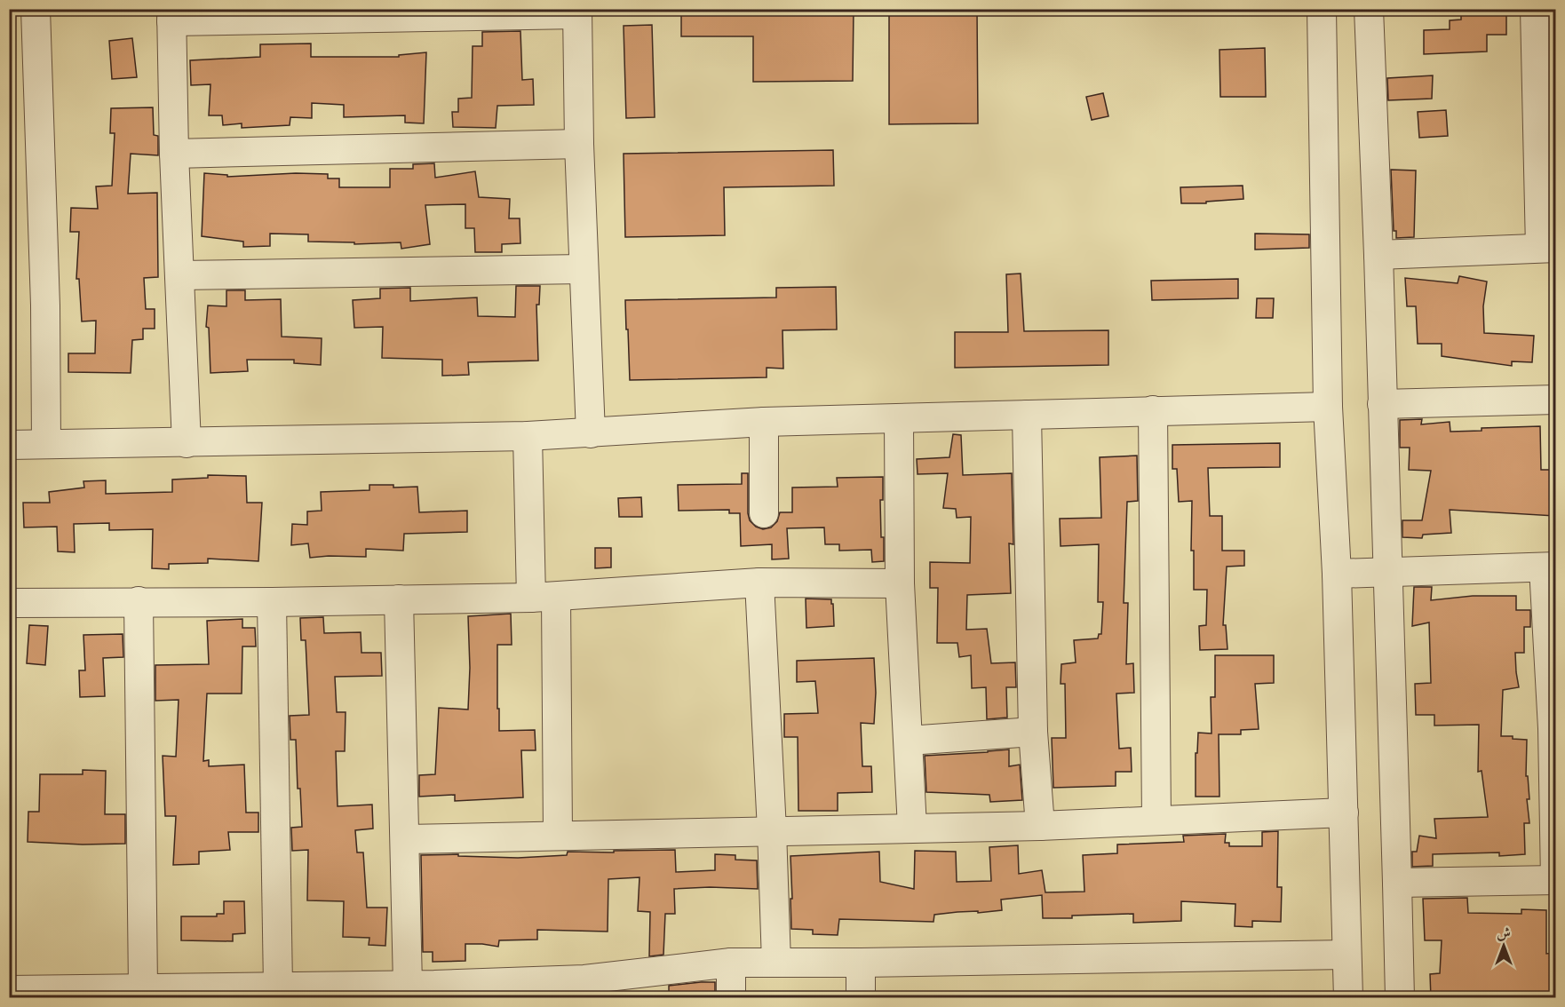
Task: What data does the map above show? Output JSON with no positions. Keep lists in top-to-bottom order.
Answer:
{
  "north": "top"
}
